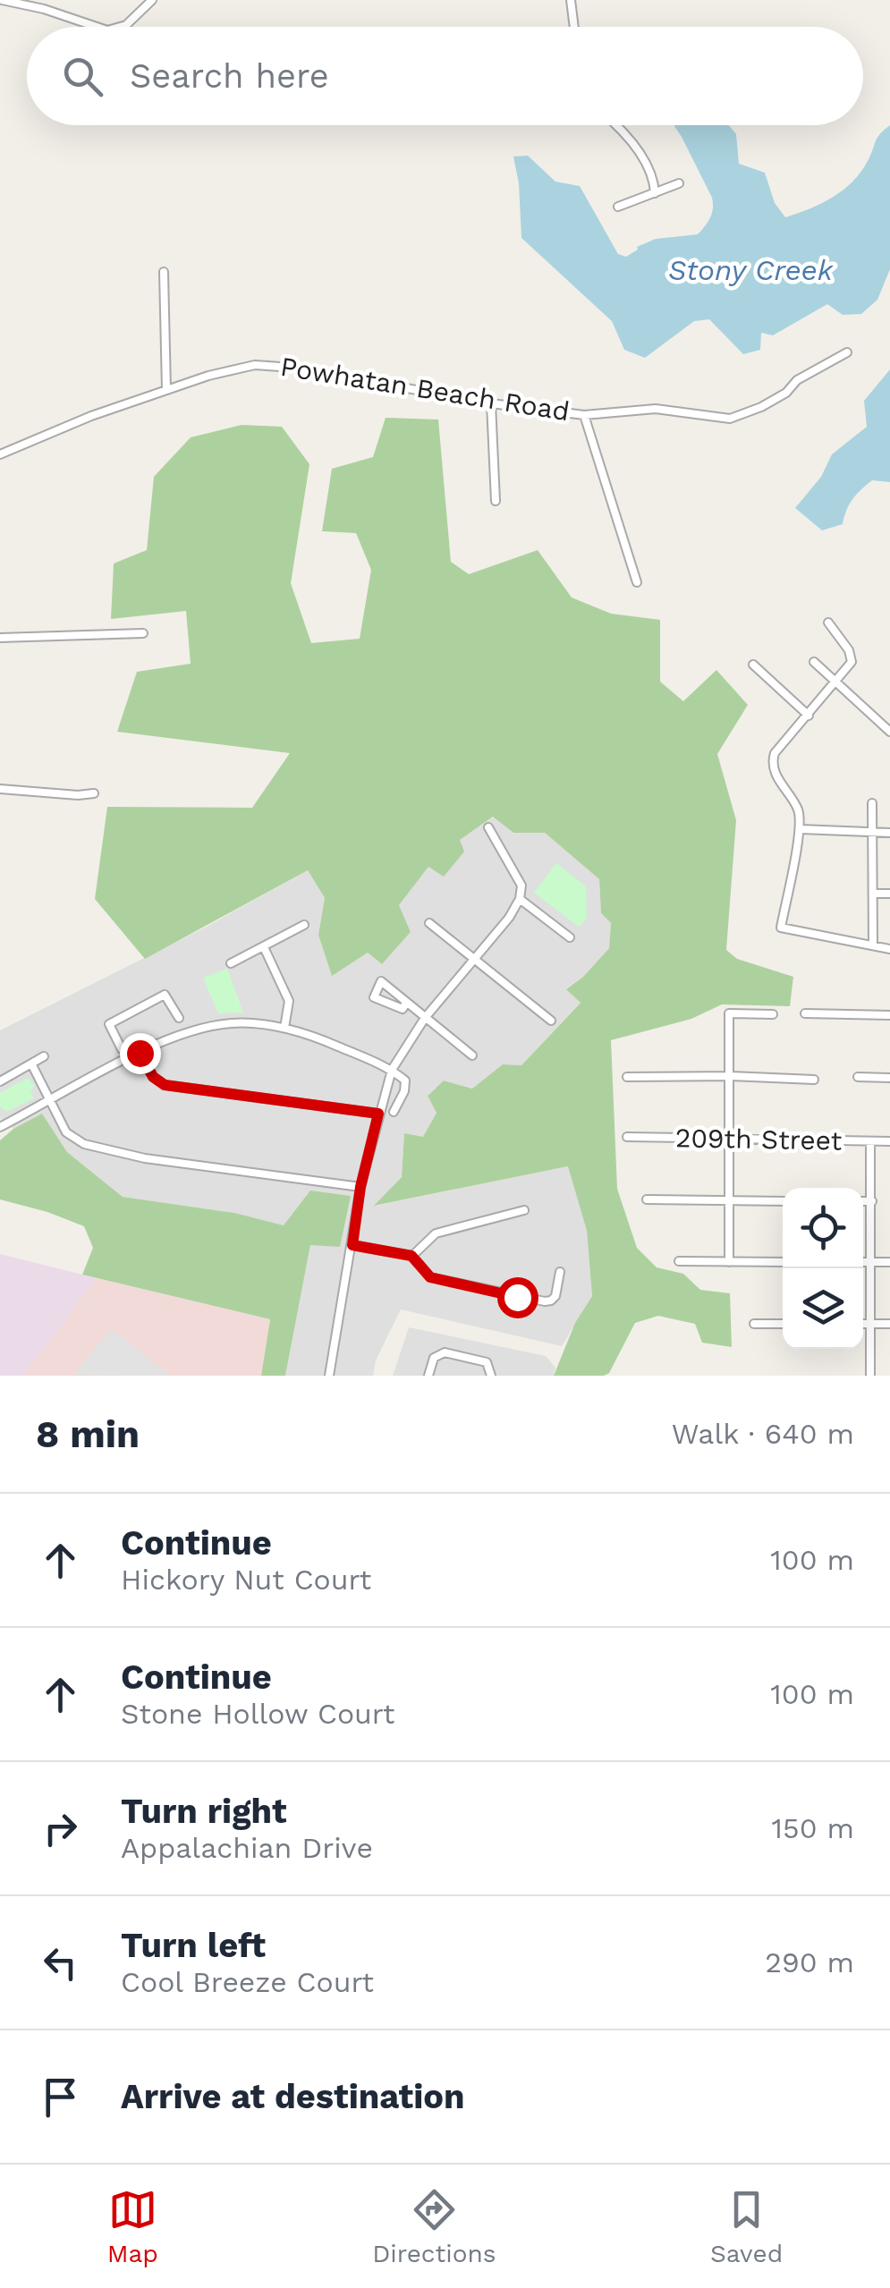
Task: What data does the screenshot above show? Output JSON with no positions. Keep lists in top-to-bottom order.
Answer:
{
  "streets": {
    "street": ["Powhatan Beach Road", "209th Street"]
  },
  "water": ["Stony Creek"],
  "page": {
    "search": "Search here",
    "heading": ["8 min", "Walk · 640 m"],
    "list": [
      ["Continue", "Hickory Nut Court", "100 m"],
      ["Continue", "Stone Hollow Court", "100 m"],
      ["Turn right", "Appalachian Drive", "150 m"],
      ["Turn left", "Cool Breeze Court", "290 m"],
      "Arrive at destination"
    ],
    "nav": ["Map", "Directions", "Saved"]
  }
}
